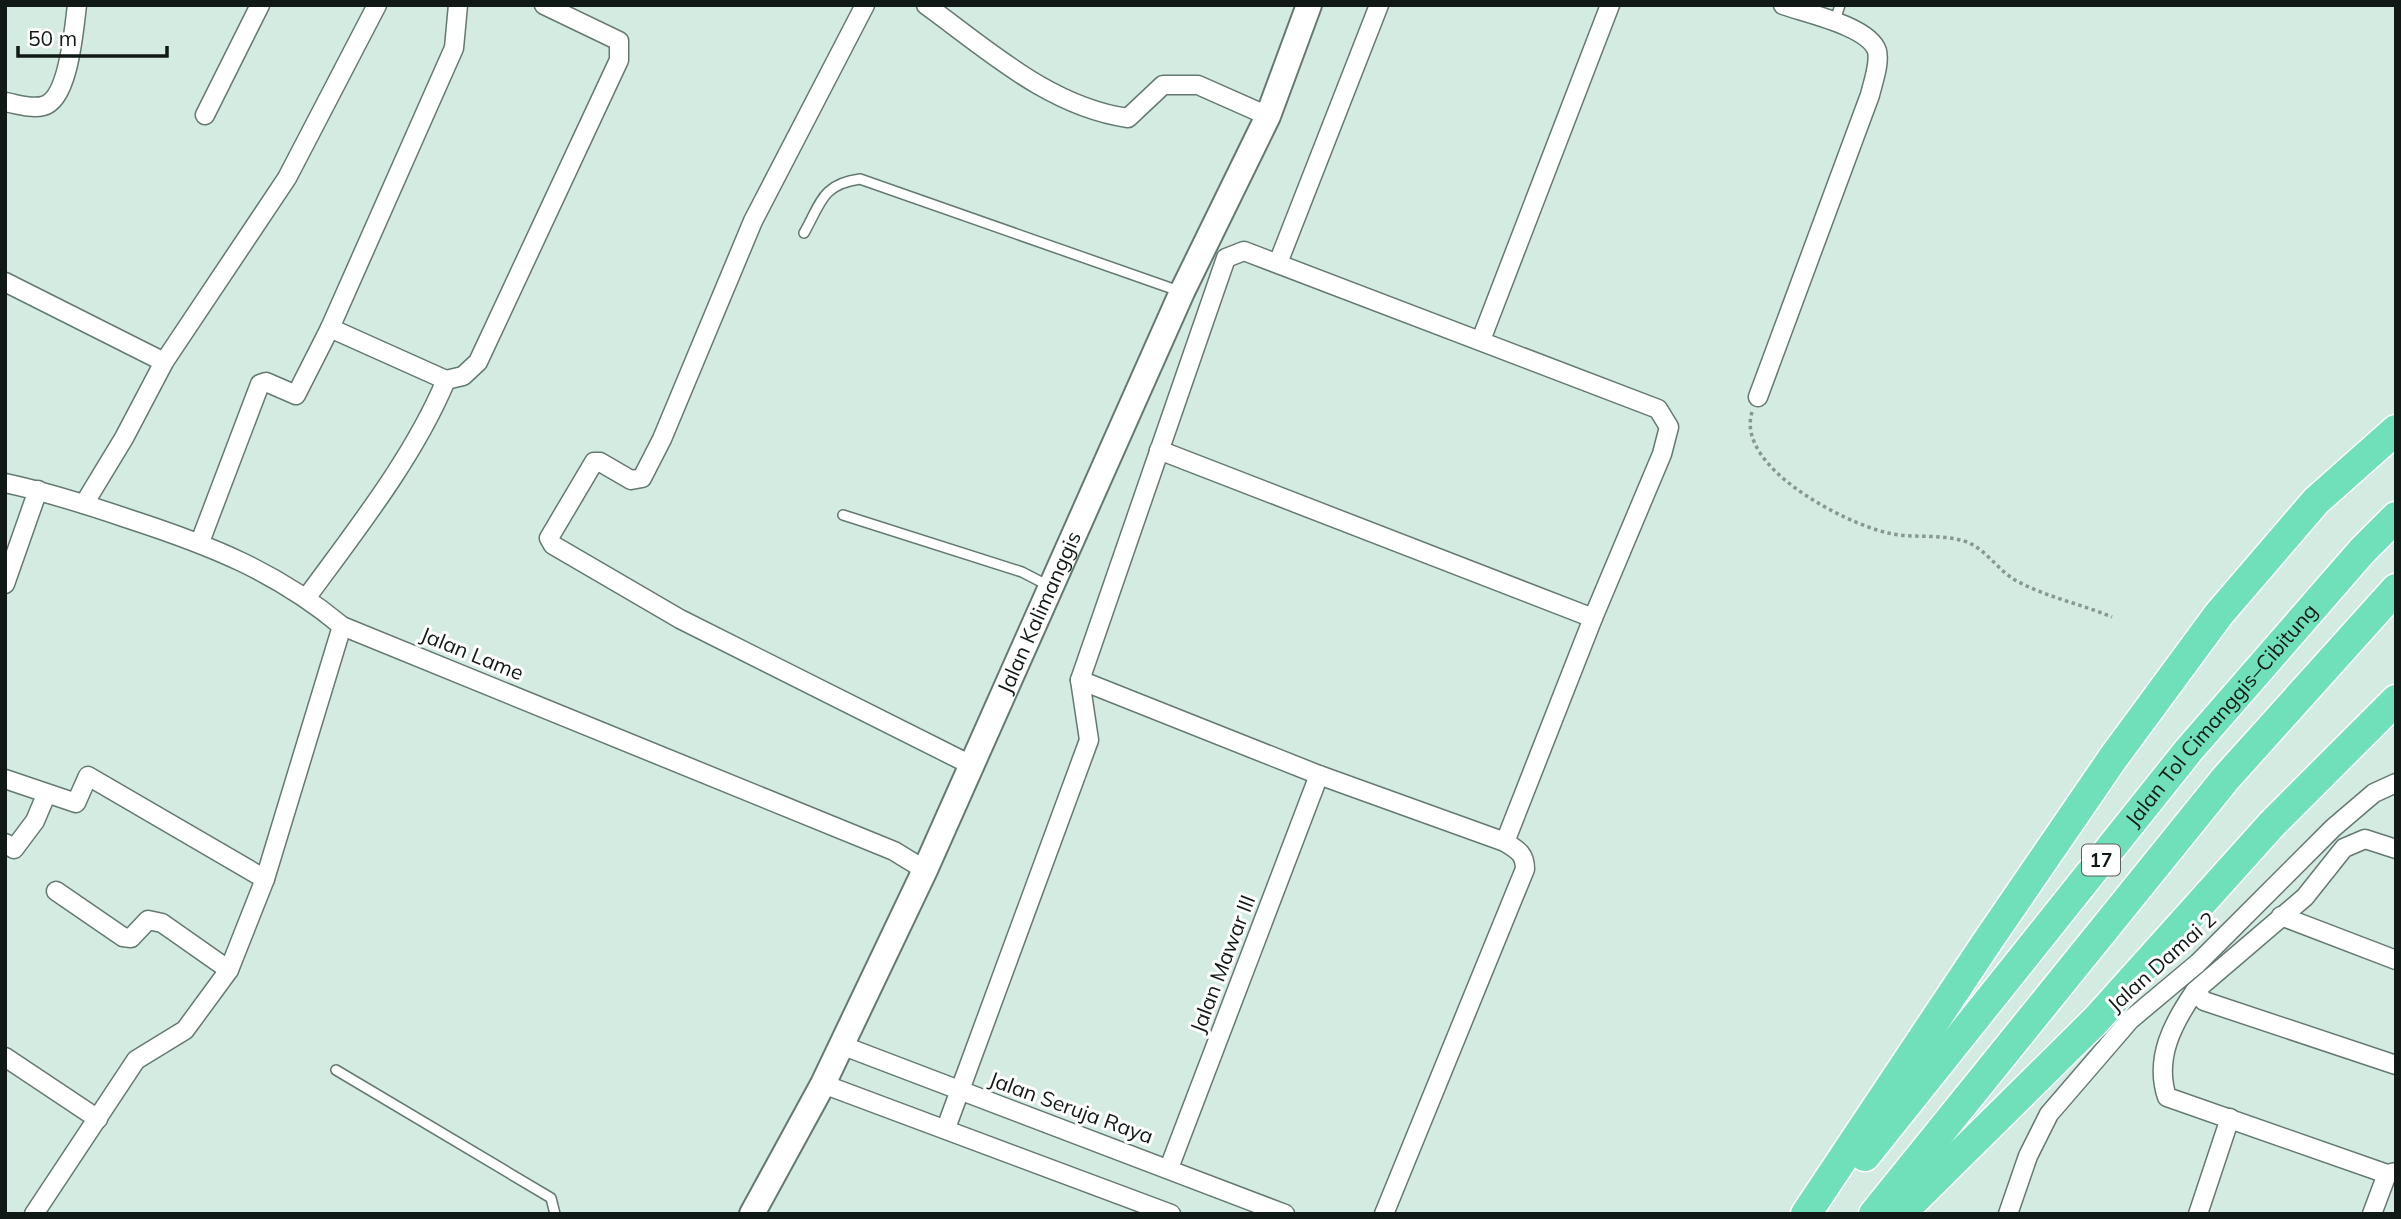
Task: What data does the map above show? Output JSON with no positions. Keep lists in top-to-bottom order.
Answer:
{
  "streets": {
    "highway": ["Jalan Tol Cimanggis–Cibitung", "17"],
    "main road": ["Jalan Kalimanggis"],
    "street": [
      "Jalan Lame",
      "Jalan Damai 2",
      "Jalan Mawar III",
      "Jalan Seruja Raya"
    ]
  },
  "crossings": [
    ["Jalan Kalimanggis", "Jalan Lame"],
    ["Jalan Kalimanggis", "Jalan Seruja Raya"],
    ["Jalan Mawar III", "Jalan Seruja Raya"]
  ],
  "scale_bar": "50 m"
}
